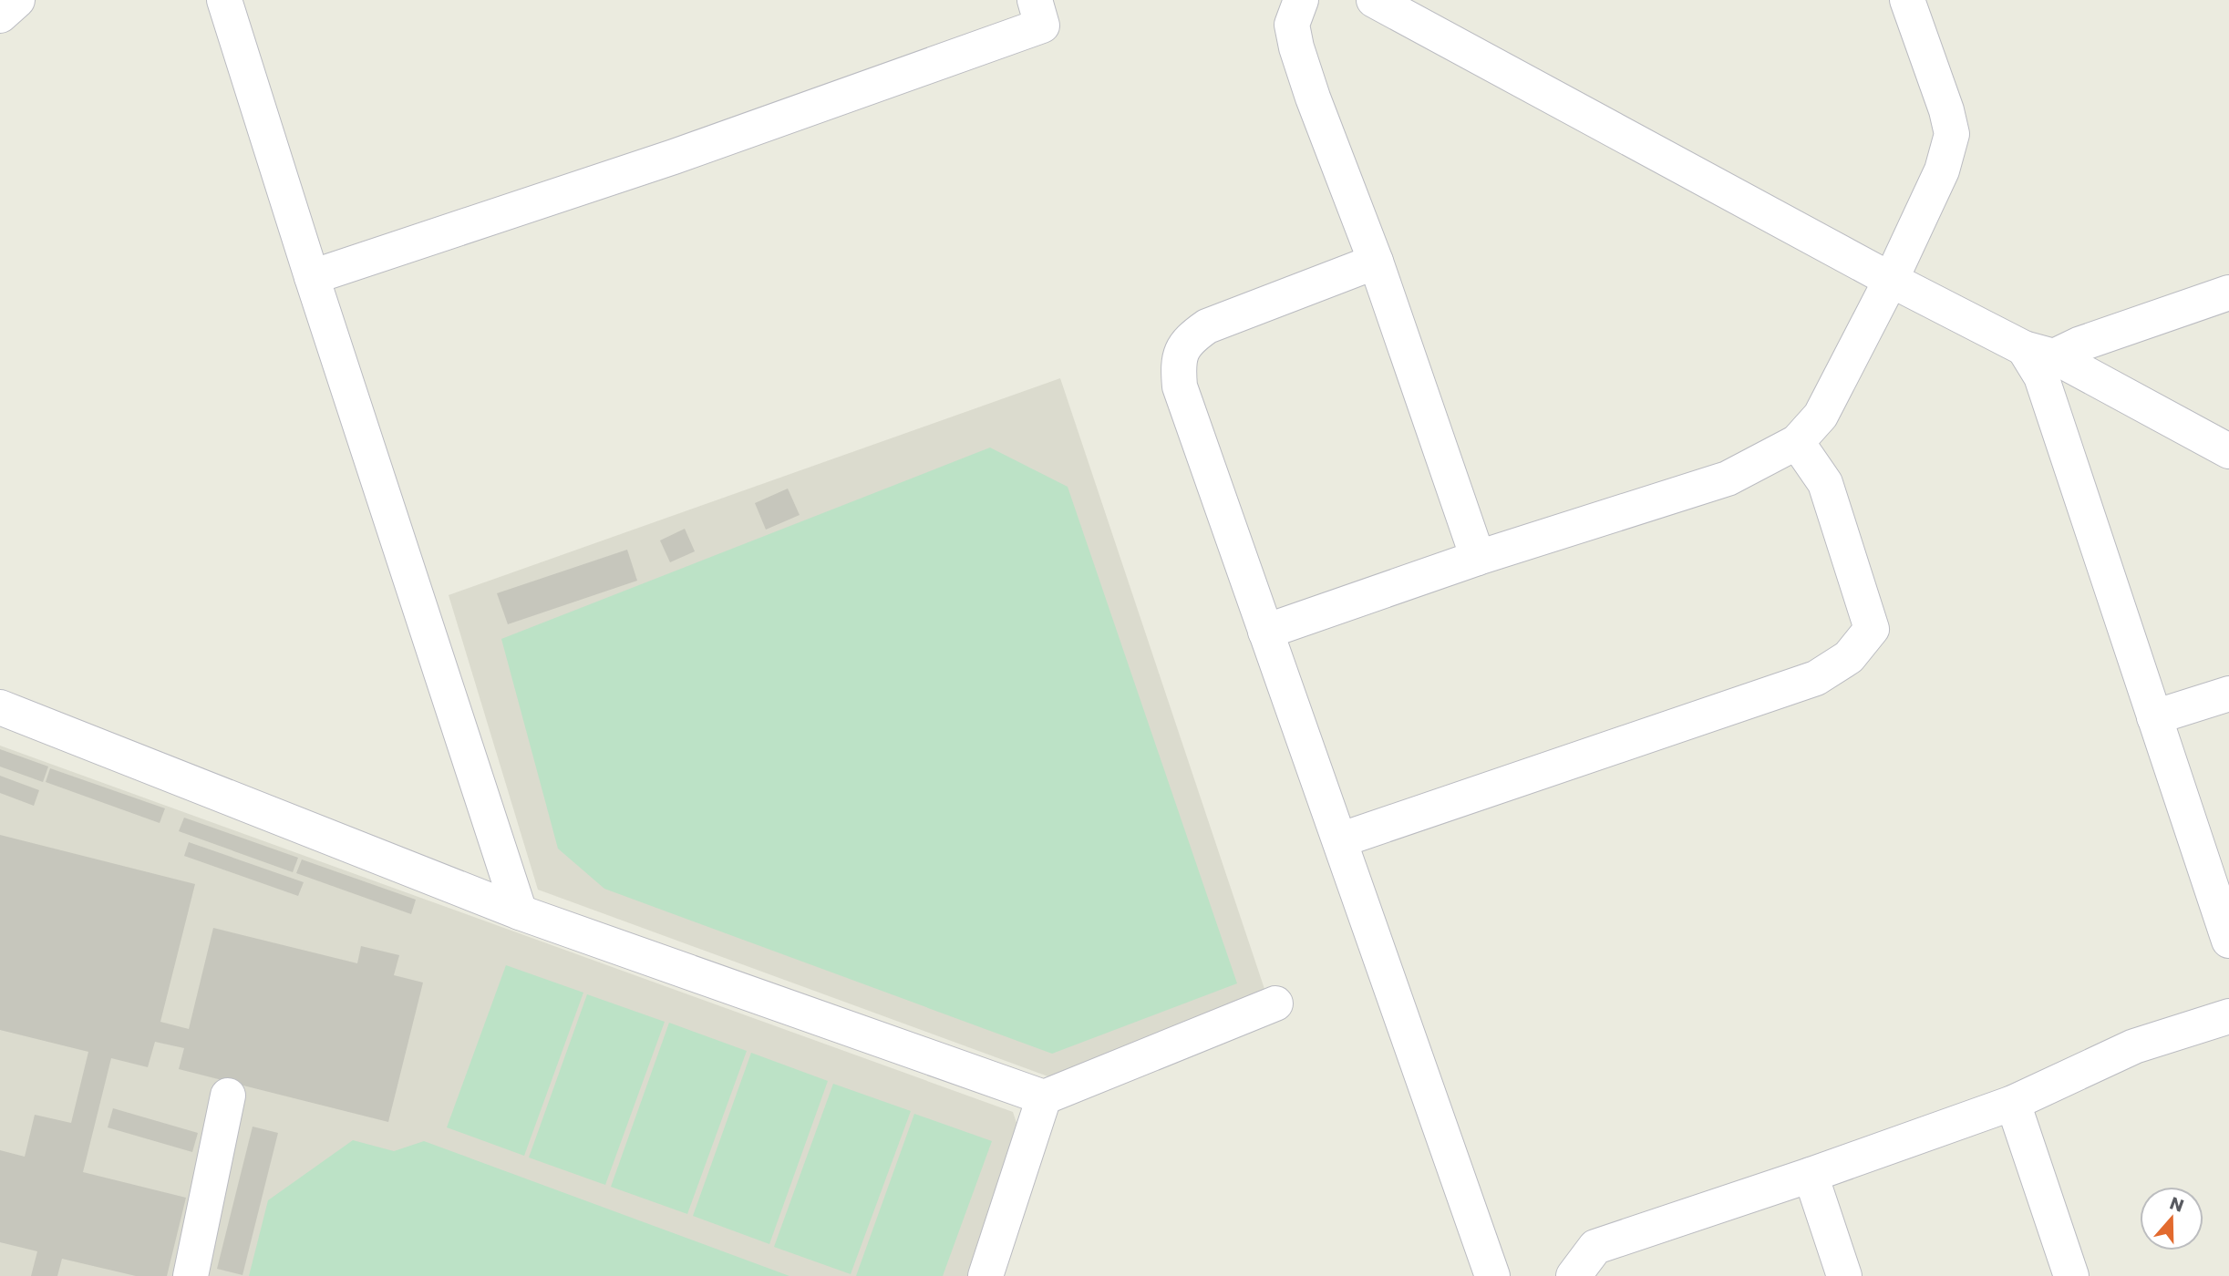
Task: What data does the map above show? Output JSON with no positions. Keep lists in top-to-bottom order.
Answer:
{
  "north": "top"
}
